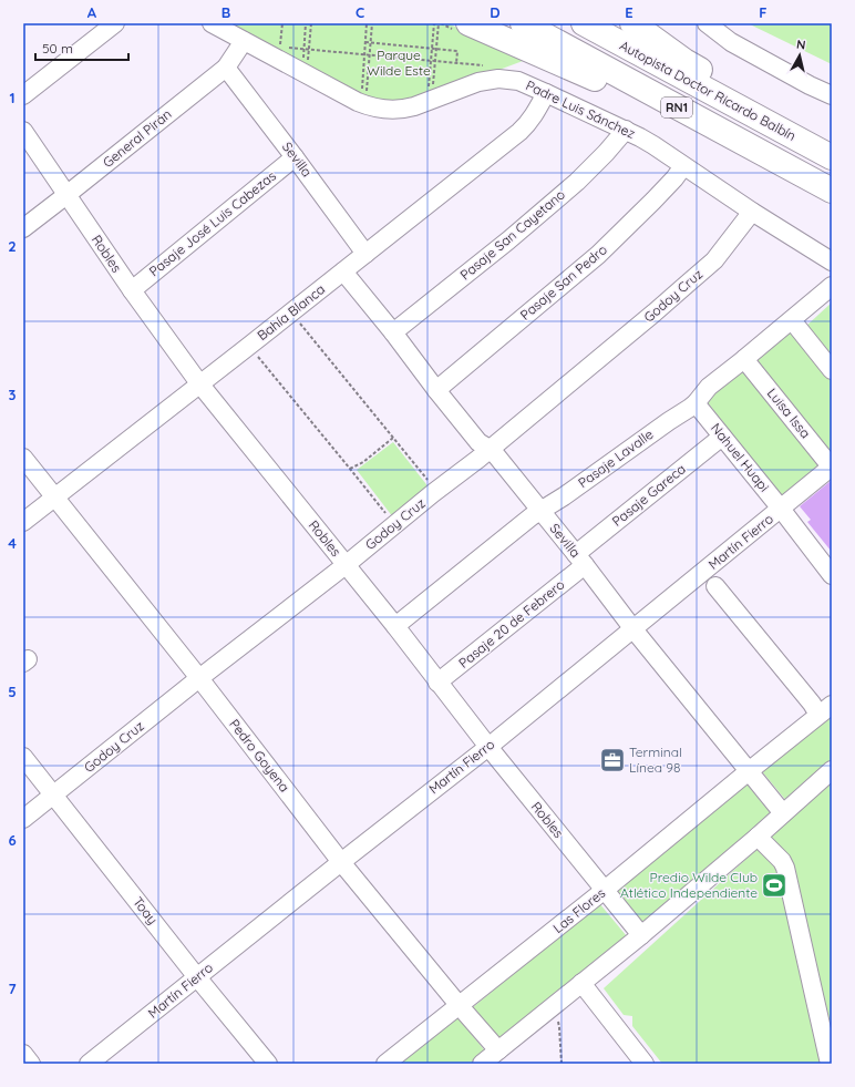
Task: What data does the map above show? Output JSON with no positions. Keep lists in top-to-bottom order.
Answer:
{
  "streets": {
    "highway": ["Autopista Doctor Ricardo Balbín", "RN1"],
    "street": [
      "Padre Luis Sánchez",
      "General Pirán",
      "Sevilla",
      "Pasaje José Luis Cabezas",
      "Pasaje San Cayetano",
      "Robles",
      "Pasaje San Pedro",
      "Godoy Cruz",
      "Bahía Blanca",
      "Luisa Issa",
      "Nahuel Huapi",
      "Pasaje Lavalle",
      "Pasaje Gareca",
      "Martín Fierro",
      "Pasaje 20 de Febrero",
      "Pedro Goyena",
      "Toay",
      "Las Flores"
    ]
  },
  "crossings": [
    ["Padre Luis Sánchez", "General Pirán"],
    ["Padre Luis Sánchez", "Pasaje San Cayetano"],
    ["Padre Luis Sánchez", "Pasaje San Pedro"],
    ["Padre Luis Sánchez", "Godoy Cruz"],
    ["Padre Luis Sánchez", "Bahía Blanca"],
    ["General Pirán", "Sevilla"],
    ["General Pirán", "Robles"],
    ["Sevilla", "Pasaje José Luis Cabezas"],
    ["Sevilla", "Pasaje San Cayetano"],
    ["Sevilla", "Pasaje San Pedro"],
    ["Sevilla", "Godoy Cruz"],
    ["Sevilla", "Bahía Blanca"],
    ["Sevilla", "Pasaje Lavalle"],
    ["Sevilla", "Pasaje Gareca"],
    ["Sevilla", "Martín Fierro"],
    ["Sevilla", "Pasaje 20 de Febrero"],
    ["Sevilla", "Las Flores"],
    ["Pasaje José Luis Cabezas", "Robles"],
    ["Robles", "Godoy Cruz"],
    ["Robles", "Bahía Blanca"],
    ["Robles", "Pasaje Lavalle"],
    ["Robles", "Martín Fierro"],
    ["Robles", "Pasaje 20 de Febrero"],
    ["Robles", "Las Flores"],
    ["Godoy Cruz", "Pedro Goyena"],
    ["Godoy Cruz", "Toay"],
    ["Bahía Blanca", "Pedro Goyena"],
    ["Luisa Issa", "Pasaje Lavalle"],
    ["Luisa Issa", "Martín Fierro"],
    ["Nahuel Huapi", "Pasaje Lavalle"],
    ["Nahuel Huapi", "Pasaje Gareca"],
    ["Nahuel Huapi", "Martín Fierro"],
    ["Pasaje Gareca", "Pasaje 20 de Febrero"],
    ["Martín Fierro", "Pedro Goyena"],
    ["Martín Fierro", "Toay"],
    ["Pedro Goyena", "Las Flores"]
  ],
  "parks": ["Parque Wilde Este"],
  "places": {
    "office": ["Terminal Línea 98"],
    "sports": ["Predio Wilde Club Atlético Independiente"]
  },
  "scale_bar": "50 m",
  "north": "top",
  "grid": {
    "columns": [
      "A",
      "B",
      "C",
      "D",
      "E",
      "F"
    ],
    "rows": [
      "1",
      "2",
      "3",
      "4",
      "5",
      "6",
      "7"
    ]
  }
}
